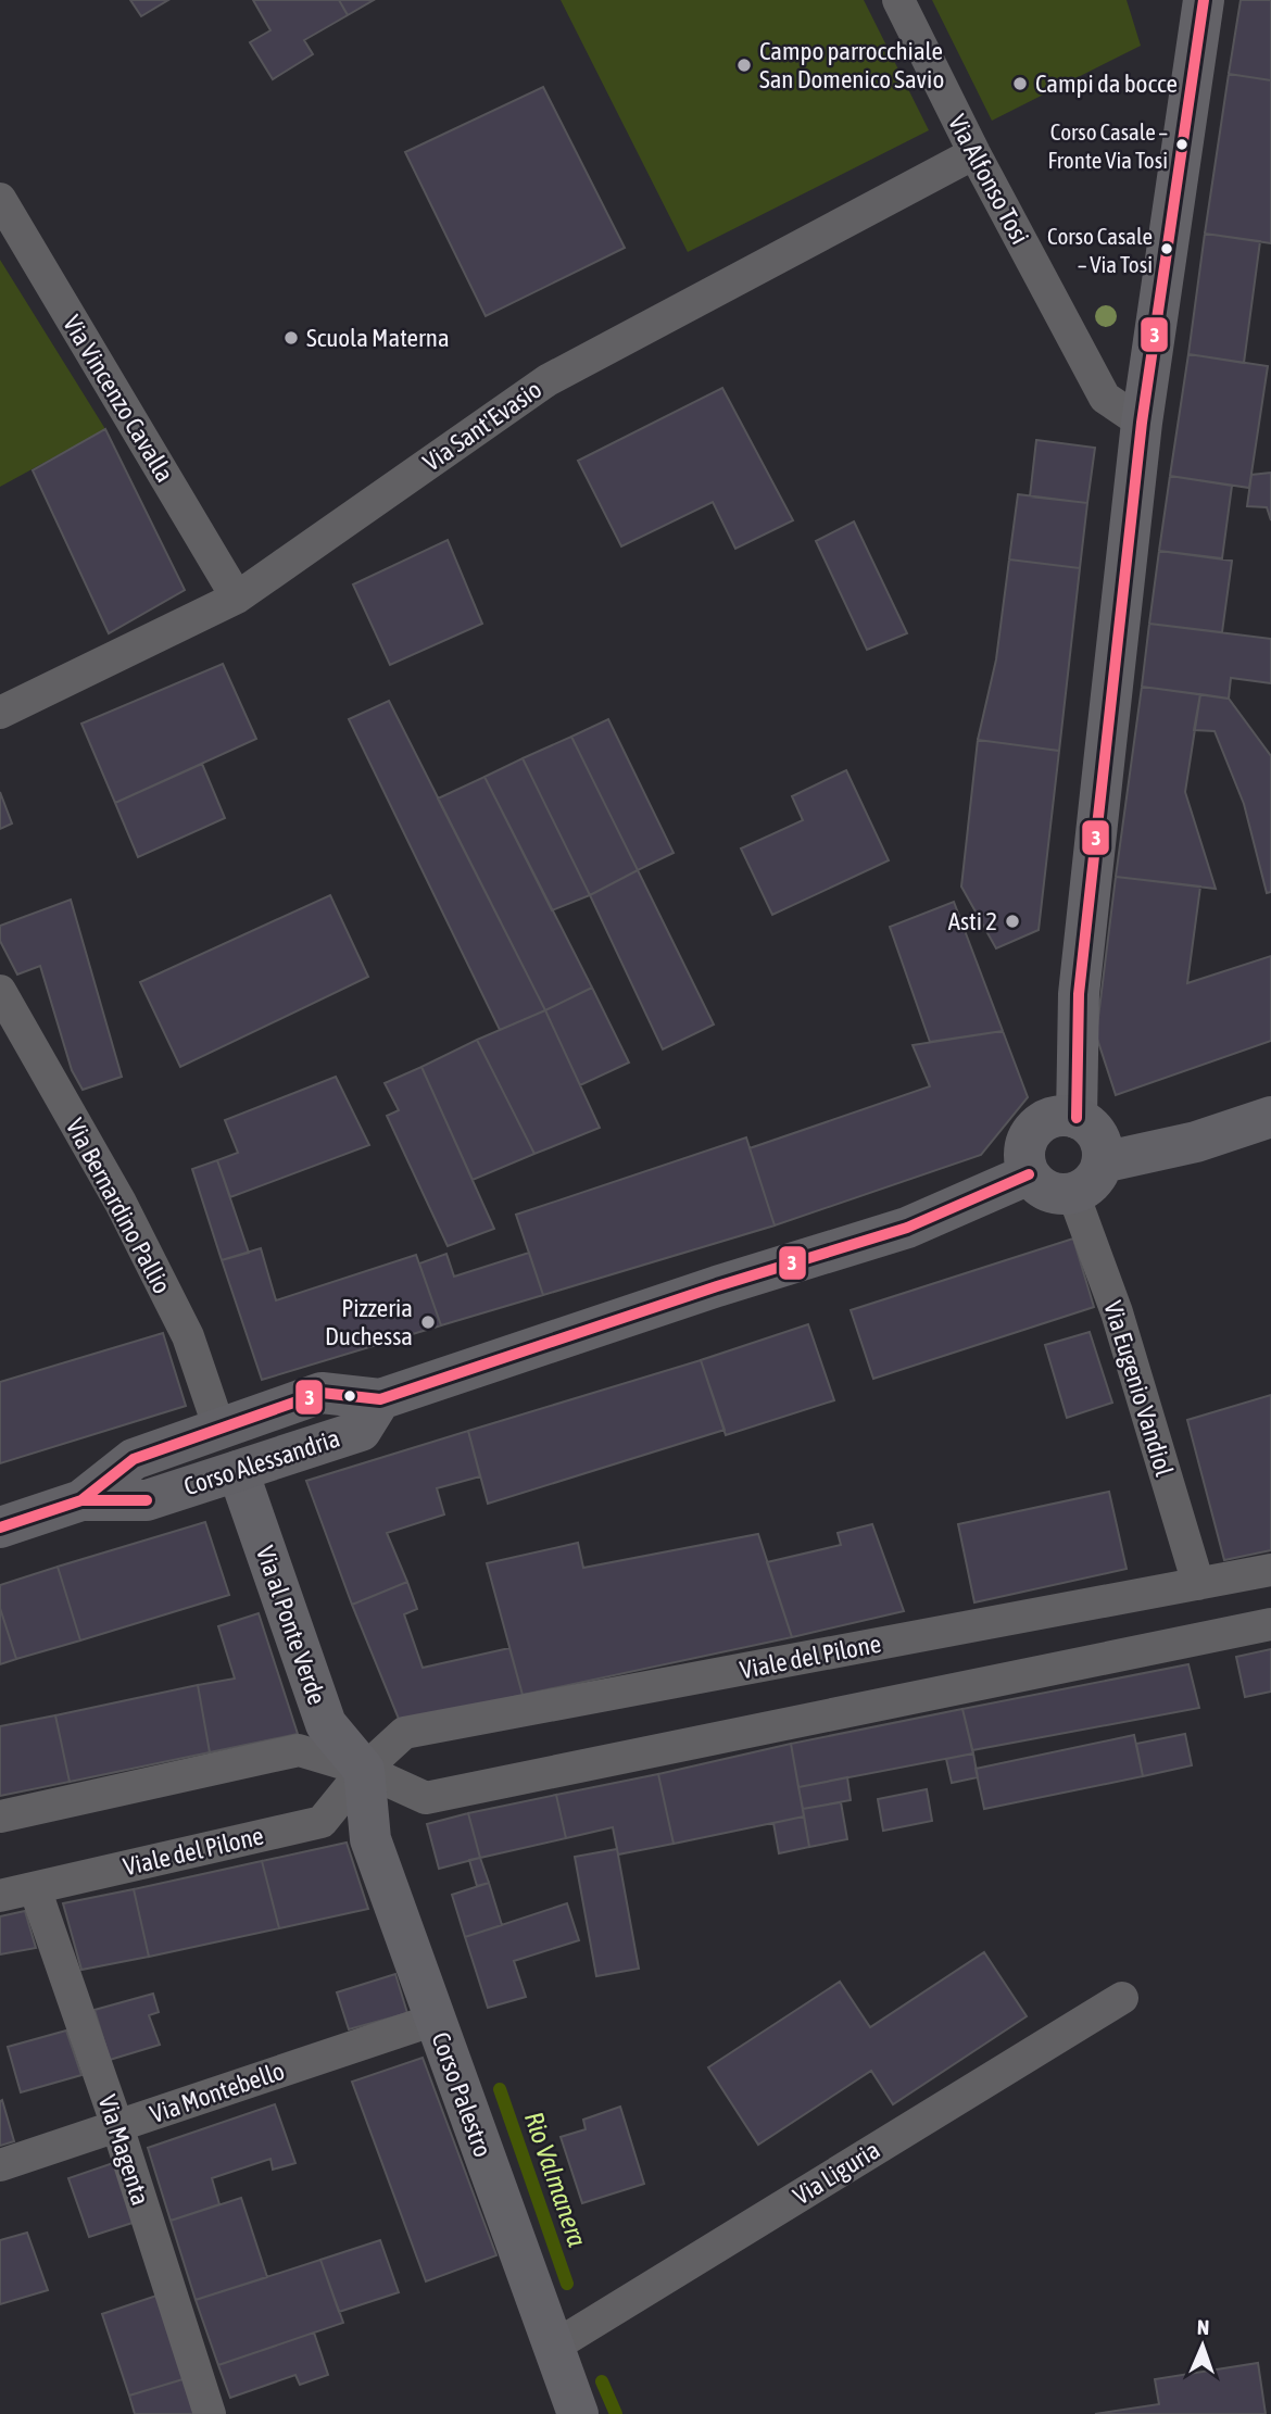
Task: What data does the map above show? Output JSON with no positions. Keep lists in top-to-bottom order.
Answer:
{
  "streets": {
    "main road": ["Corso Alessandria"],
    "street": [
      "Via Alfonso Tosi",
      "Via Vincenzo Cavalla",
      "Via Sant'Evasio",
      "Via Bernardino Pallio",
      "Via Eugenio Vandiol",
      "Via al Ponte Verde",
      "Viale del Pilone",
      "Via Montebello",
      "Corso Palestro",
      "Via Magenta",
      "Via Liguria"
    ]
  },
  "crossings": [
    ["Via Alfonso Tosi", "Via Sant'Evasio"],
    ["Via Vincenzo Cavalla", "Via Sant'Evasio"],
    ["Via Bernardino Pallio", "Corso Alessandria"],
    ["Via Eugenio Vandiol", "Corso Alessandria"],
    ["Via Eugenio Vandiol", "Viale del Pilone"],
    ["Corso Alessandria", "Via al Ponte Verde"],
    ["Via al Ponte Verde", "Viale del Pilone"],
    ["Via al Ponte Verde", "Corso Palestro"],
    ["Viale del Pilone", "Corso Palestro"],
    ["Viale del Pilone", "Via Magenta"],
    ["Via Montebello", "Corso Palestro"],
    ["Via Montebello", "Via Magenta"],
    ["Corso Palestro", "Via Liguria"]
  ],
  "water": ["Rio Valmanera"],
  "places": [
    "Campo parrocchiale San Domenico Savio",
    "Campi da bocce",
    "Corso Casale – Fronte Via Tosi",
    "Corso Casale – Via Tosi",
    "Scuola Materna",
    "Asti 2",
    "Pizzeria Duchessa"
  ],
  "lines": ["transit line 3"],
  "north": "top"
}
